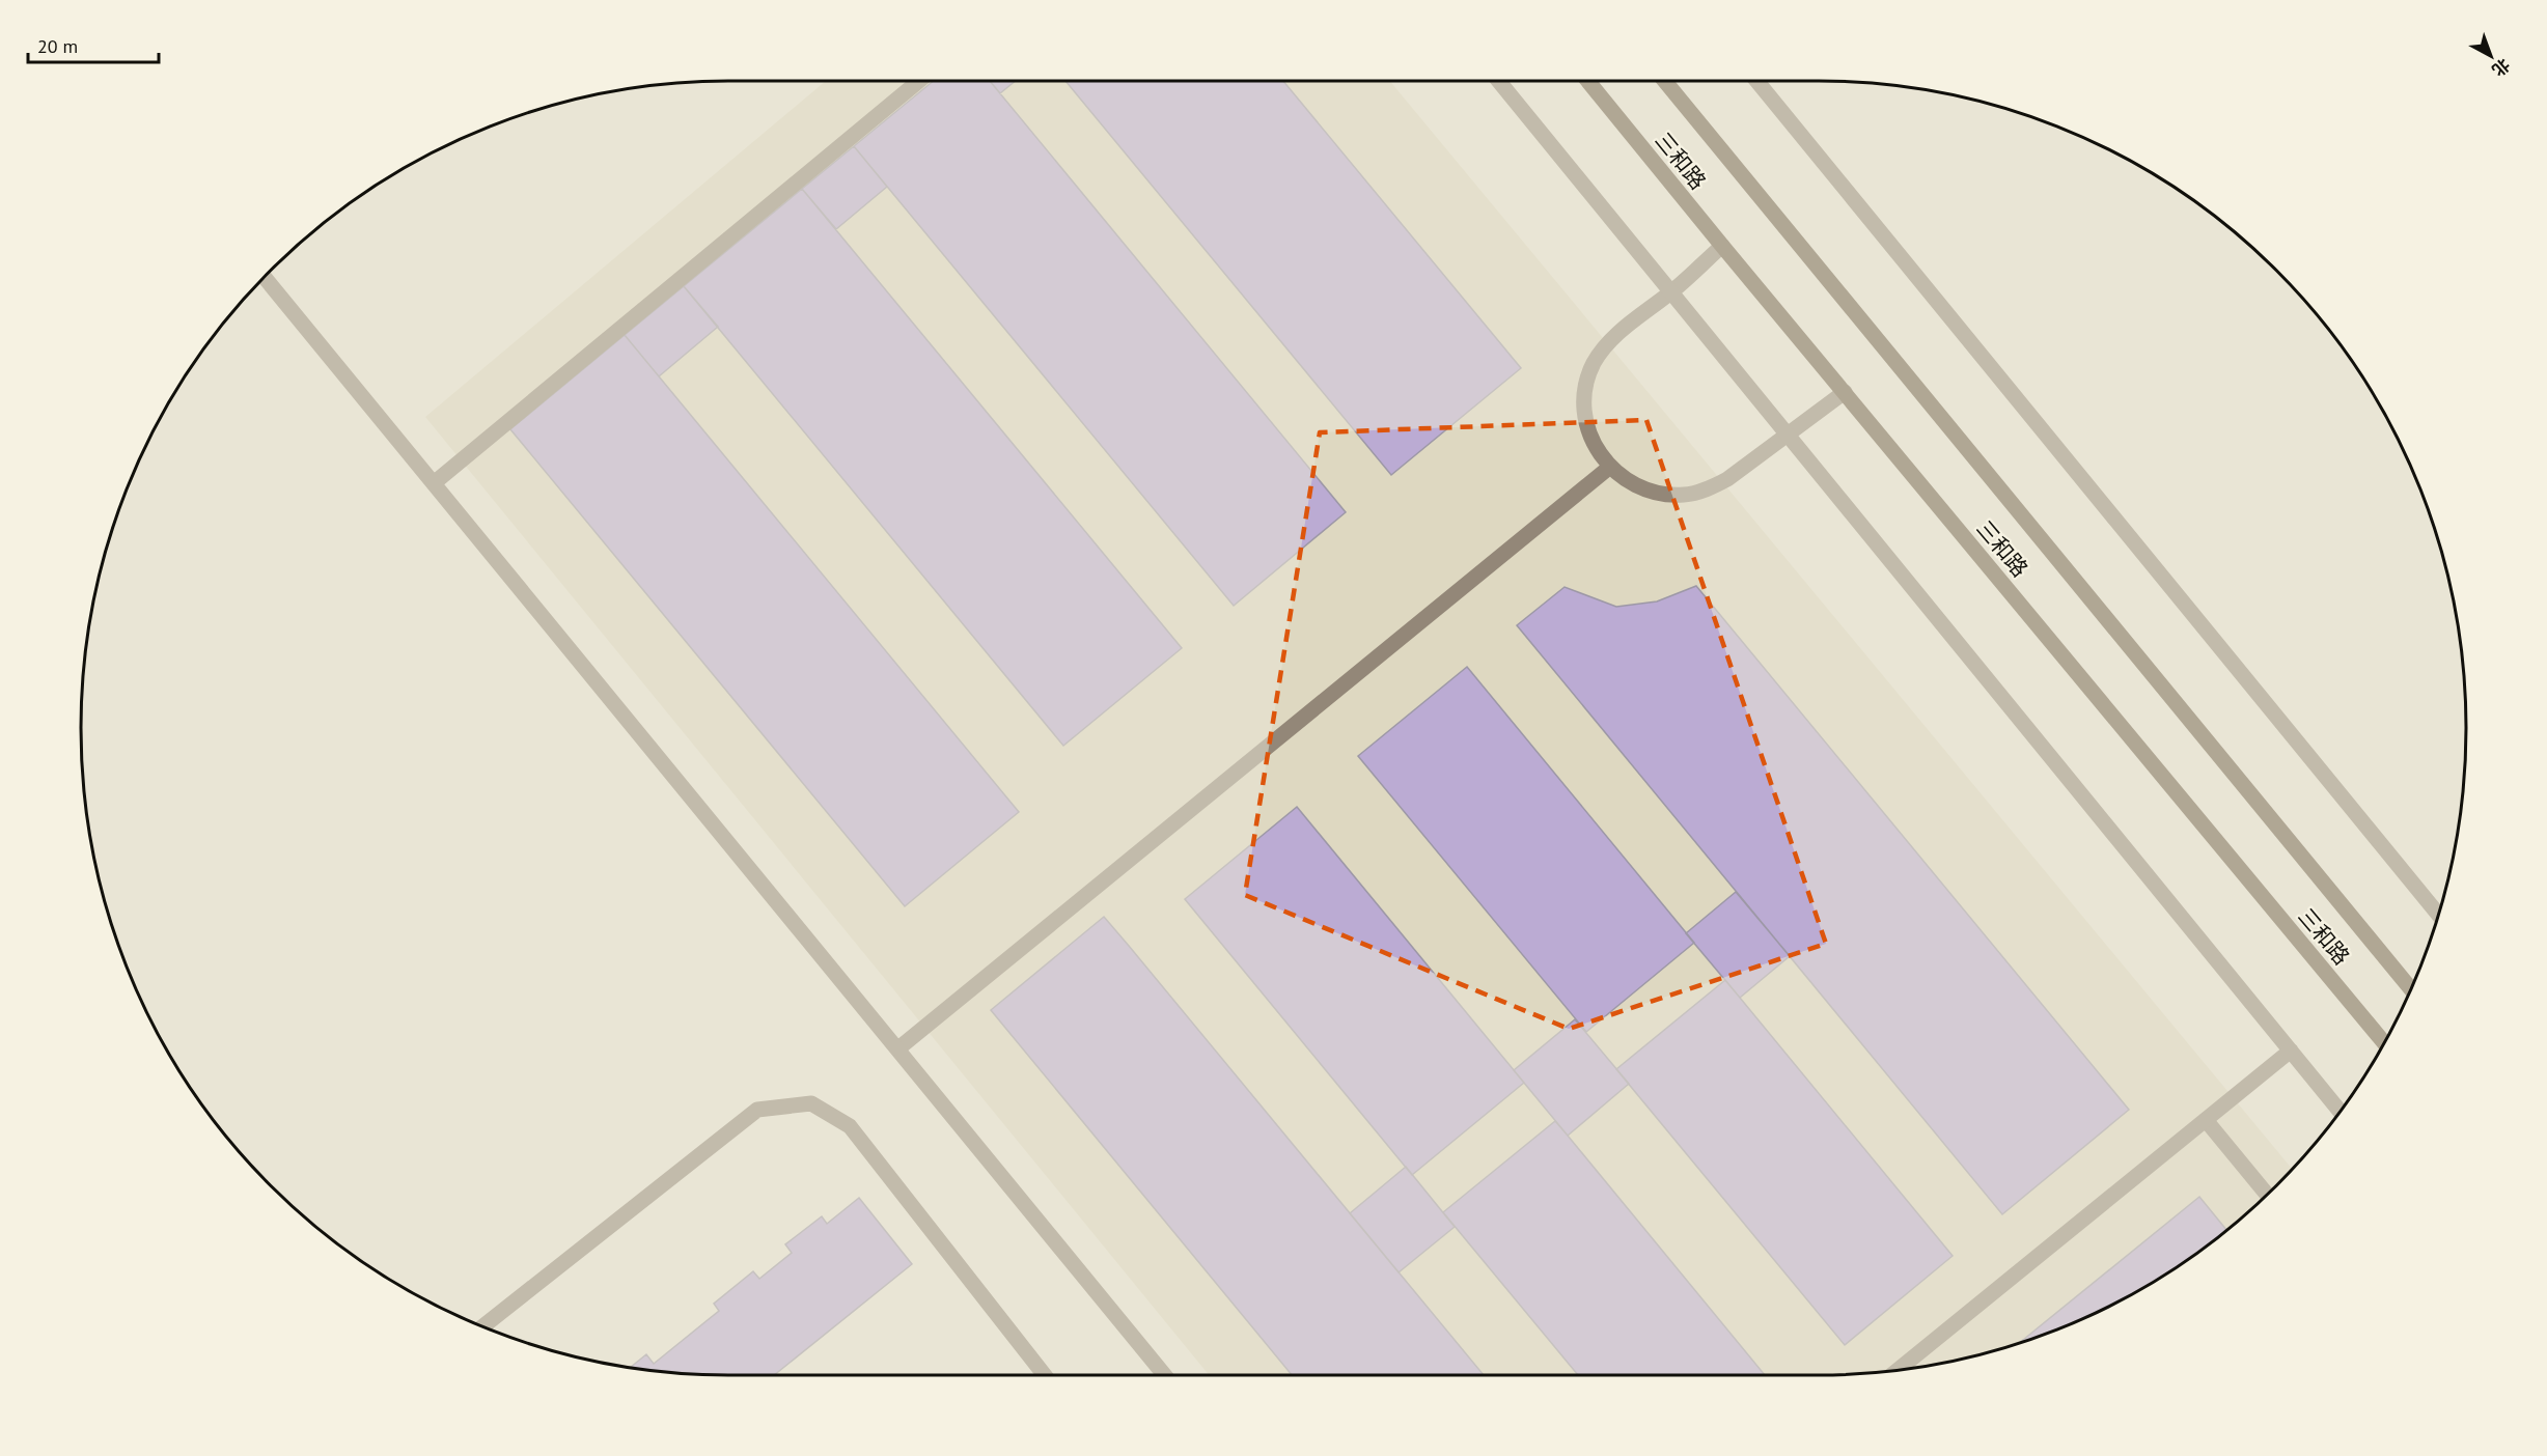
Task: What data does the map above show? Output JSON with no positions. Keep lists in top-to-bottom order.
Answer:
{
  "streets": {
    "main road": ["三和路"]
  },
  "scale_bar": "20 m",
  "north": "bottom right"
}
